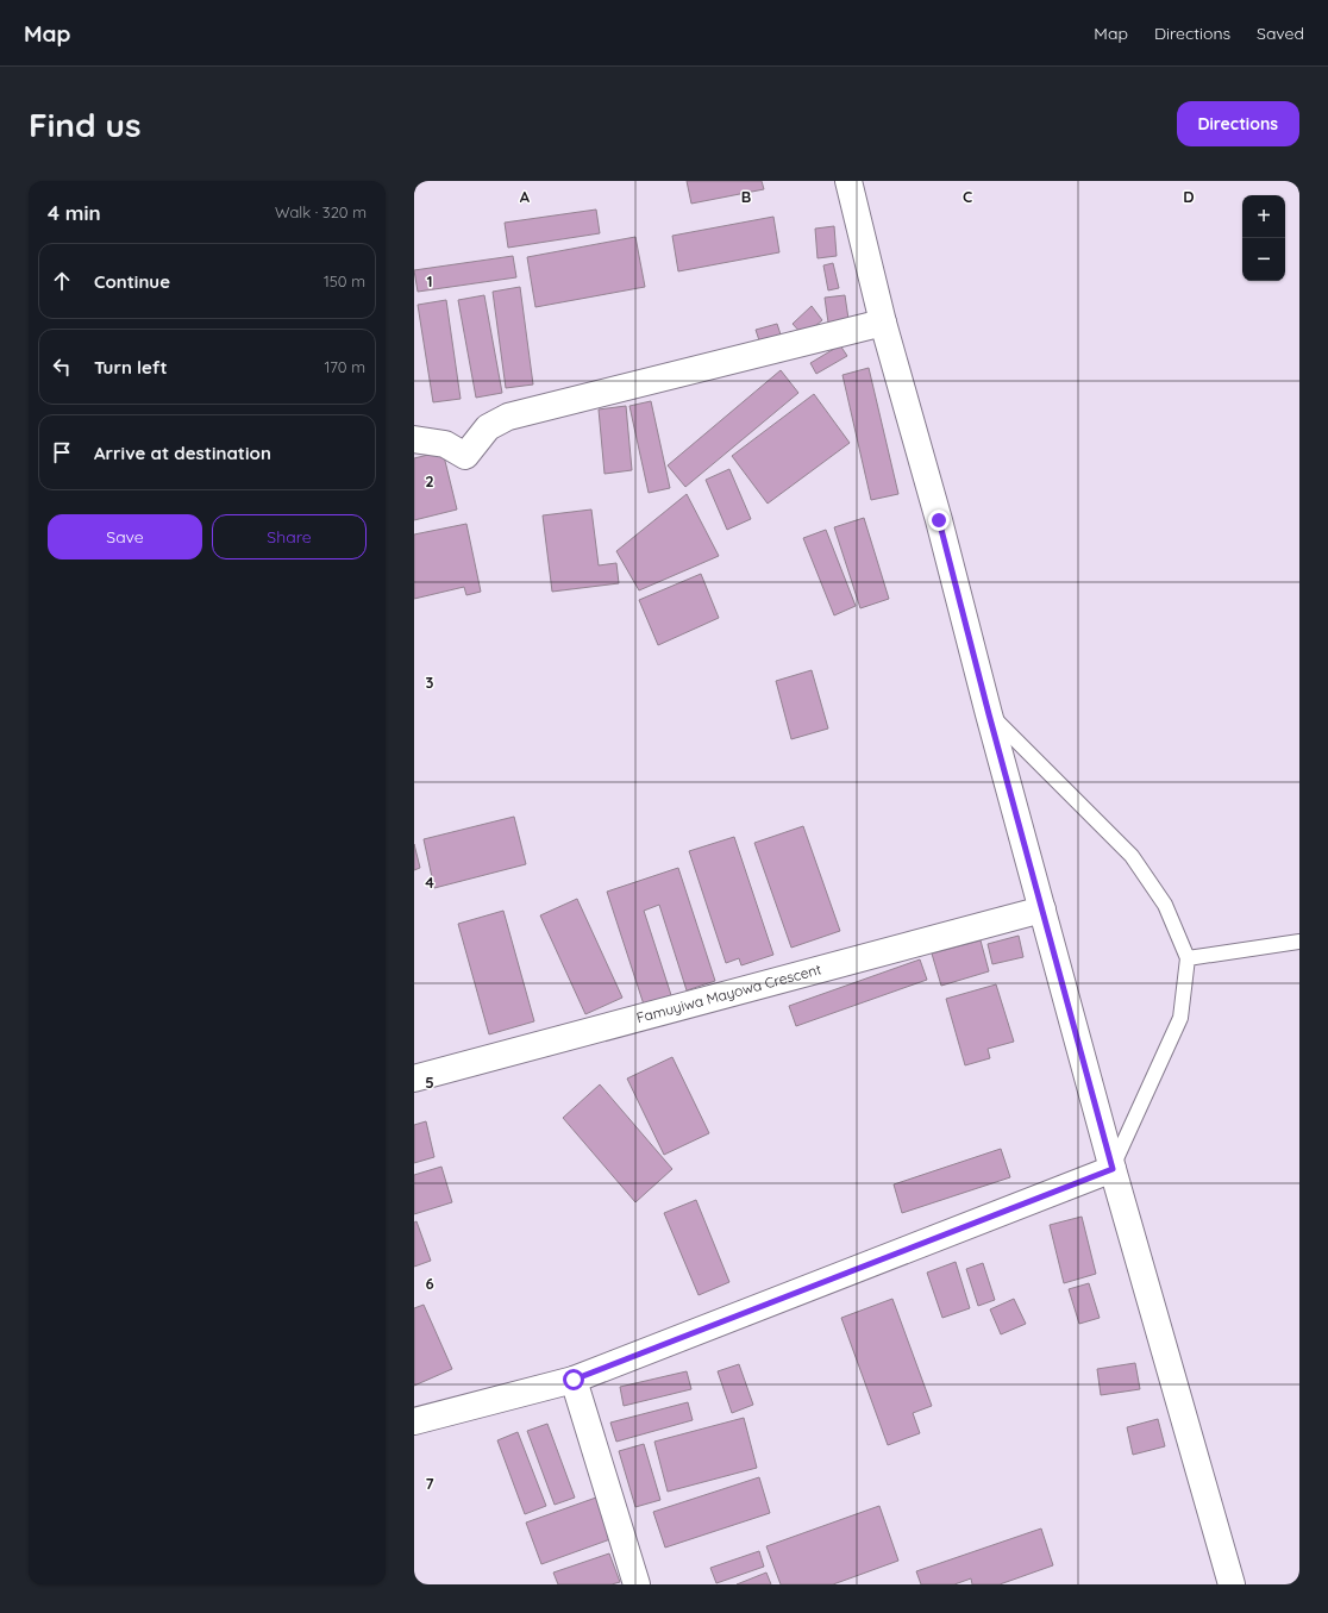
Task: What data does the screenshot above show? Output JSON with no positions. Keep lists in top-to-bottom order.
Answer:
{
  "streets": {
    "street": ["Famuyiwa Mayowa Crescent"]
  },
  "page": {
    "header": "Map",
    "nav": ["Map", "Directions", "Saved"],
    "buttons": [
      "Directions",
      ["Save", "Share"]
    ],
    "title": "Find us",
    "heading": ["4 min", "Walk · 320 m"],
    "map_buttons": ["+", "−"],
    "list": [
      ["Continue", "150 m"],
      ["Turn left", "170 m"],
      "Arrive at destination"
    ]
  },
  "grid": {
    "columns": [
      "A",
      "B",
      "C",
      "D"
    ],
    "rows": [
      "1",
      "2",
      "3",
      "4",
      "5",
      "6",
      "7"
    ]
  }
}
